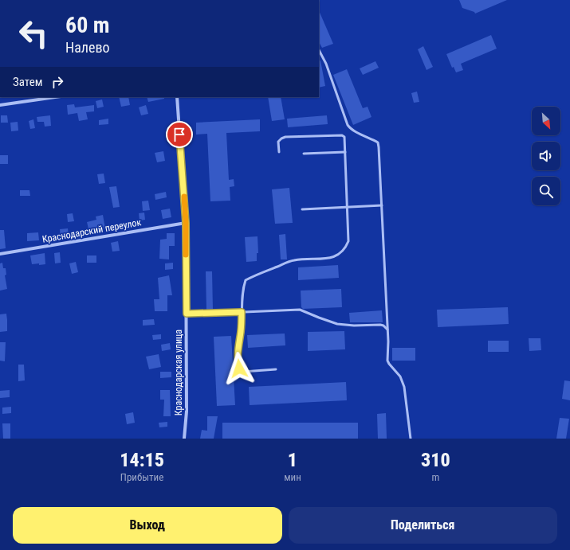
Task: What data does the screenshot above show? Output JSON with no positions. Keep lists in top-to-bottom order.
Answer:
{
  "streets": {
    "street": ["Краснодарский переулок", "Краснодарская улица"]
  },
  "crossings": [
    ["Краснодарский переулок", "Краснодарская улица"]
  ],
  "north": "bottom right",
  "page": {
    "turn": ["60 m", "Налево"],
    "then": "Затем",
    "eta": [
      "14:15",
      "Прибытие",
      "1",
      "мин",
      "310",
      "m"
    ],
    "buttons": ["Выход", "Поделиться"]
  }
}
